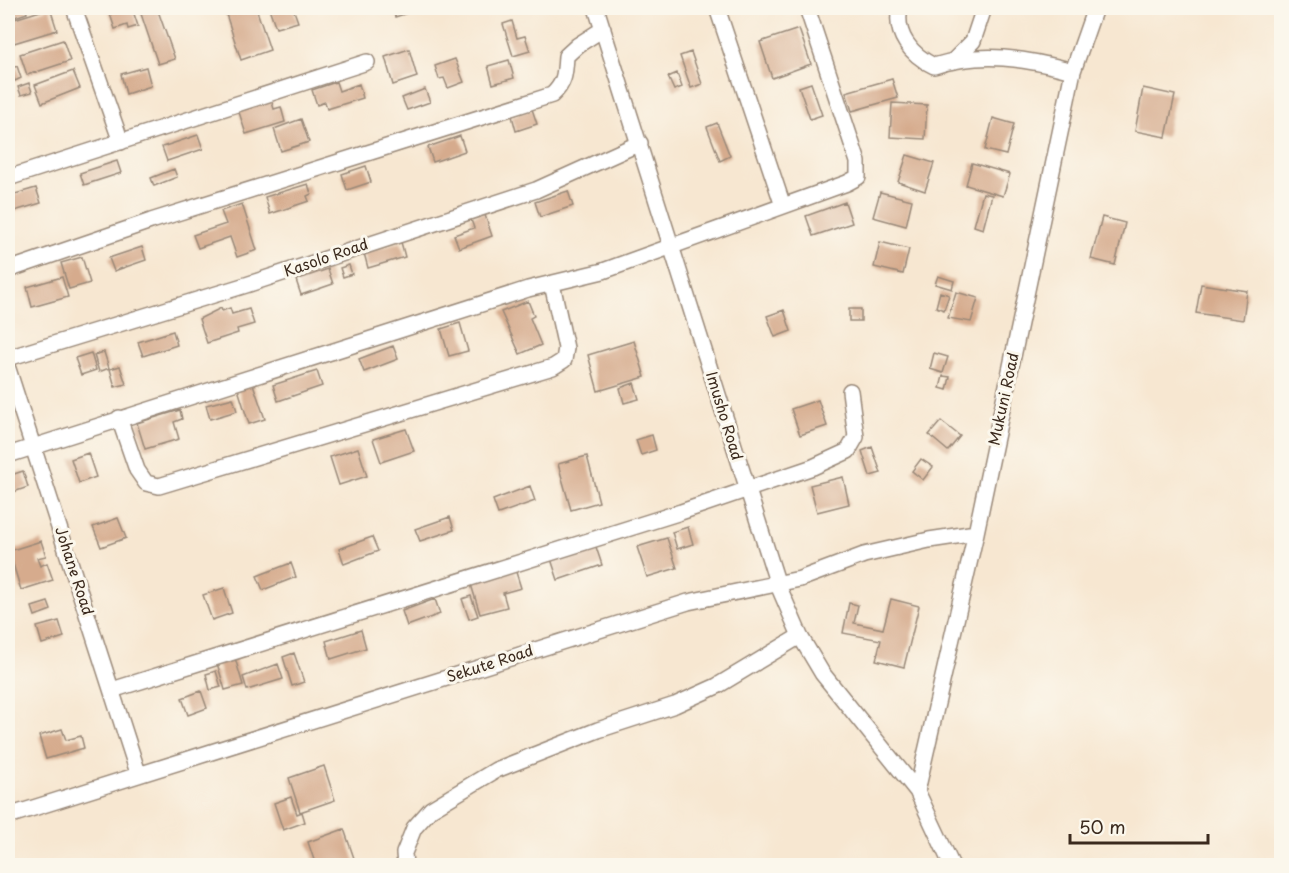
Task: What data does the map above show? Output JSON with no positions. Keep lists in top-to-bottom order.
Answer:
{
  "streets": {
    "street": [
      "Kasolo Road",
      "Mukuni Road",
      "Imusho Road",
      "Johane Road",
      "Sekute Road"
    ]
  },
  "crossings": [
    ["Kasolo Road", "Imusho Road"],
    ["Mukuni Road", "Imusho Road"],
    ["Mukuni Road", "Sekute Road"],
    ["Imusho Road", "Sekute Road"],
    ["Johane Road", "Sekute Road"]
  ],
  "scale_bar": "50 m"
}
